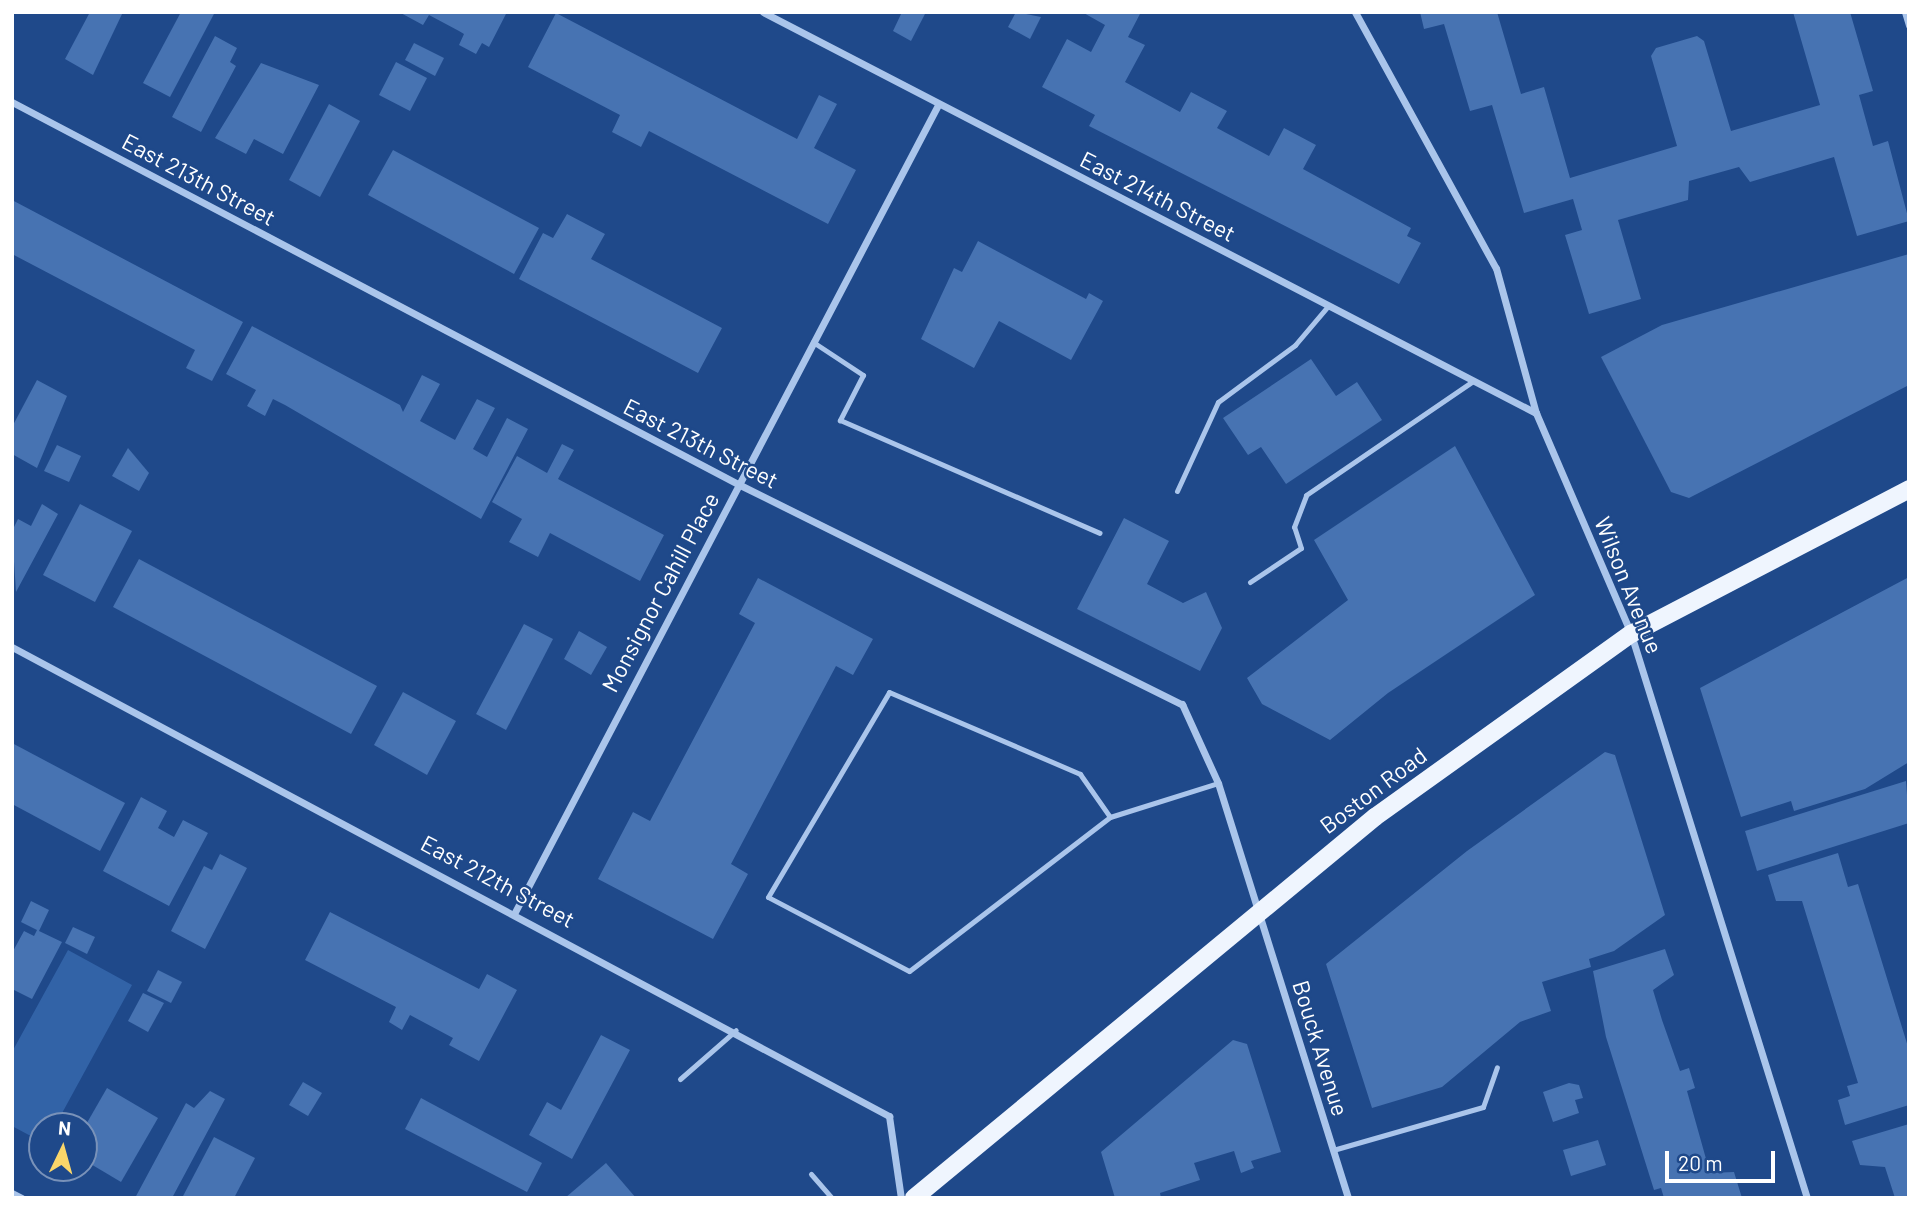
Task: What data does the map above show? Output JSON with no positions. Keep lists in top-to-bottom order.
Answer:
{
  "streets": {
    "main road": ["Boston Road"],
    "street": [
      "East 213th Street",
      "East 214th Street",
      "Wilson Avenue",
      "Monsignor Cahill Place",
      "East 212th Street",
      "Bouck Avenue"
    ]
  },
  "crossings": [
    ["East 213th Street", "Monsignor Cahill Place"],
    ["East 213th Street", "Boston Road"],
    ["East 213th Street", "Bouck Avenue"],
    ["East 214th Street", "Wilson Avenue"],
    ["East 214th Street", "Monsignor Cahill Place"],
    ["Wilson Avenue", "Boston Road"],
    ["Monsignor Cahill Place", "East 212th Street"],
    ["Boston Road", "Bouck Avenue"]
  ],
  "scale_bar": "20 m",
  "north": "top"
}
